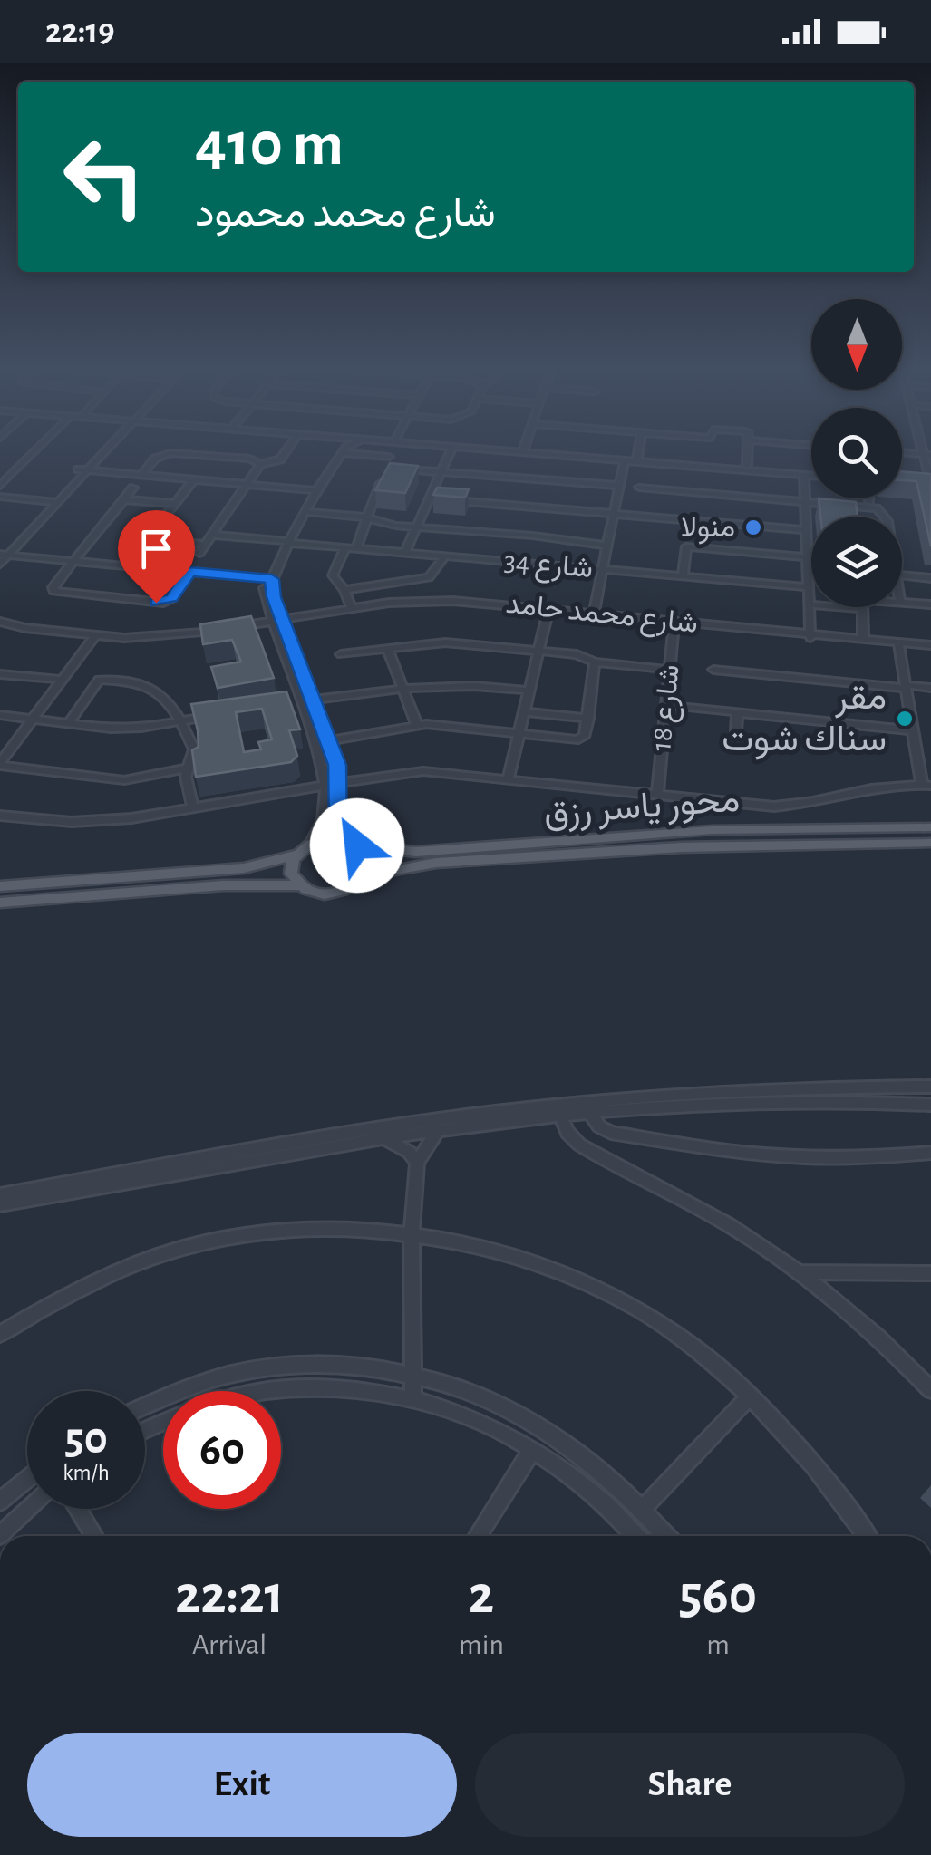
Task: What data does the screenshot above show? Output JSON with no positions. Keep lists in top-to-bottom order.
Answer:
{
  "streets": {
    "main road": ["محور ياسر رزق"],
    "street": ["شارع 34", "شارع محمد حامد", "شارع 18"]
  },
  "crossings": [
    ["شارع محمد حامد", "شارع 18"]
  ],
  "places": ["منولا", "مقر سناك شوت"],
  "north": "bottom",
  "page": {
    "status": "22:19",
    "turn": ["410 m", "شارع محمد محمود"],
    "speed": "50 km/h",
    "limit": "60",
    "eta": [
      "22:21",
      "Arrival",
      "2",
      "min",
      "560",
      "m"
    ],
    "buttons": ["Exit", "Share"]
  }
}
